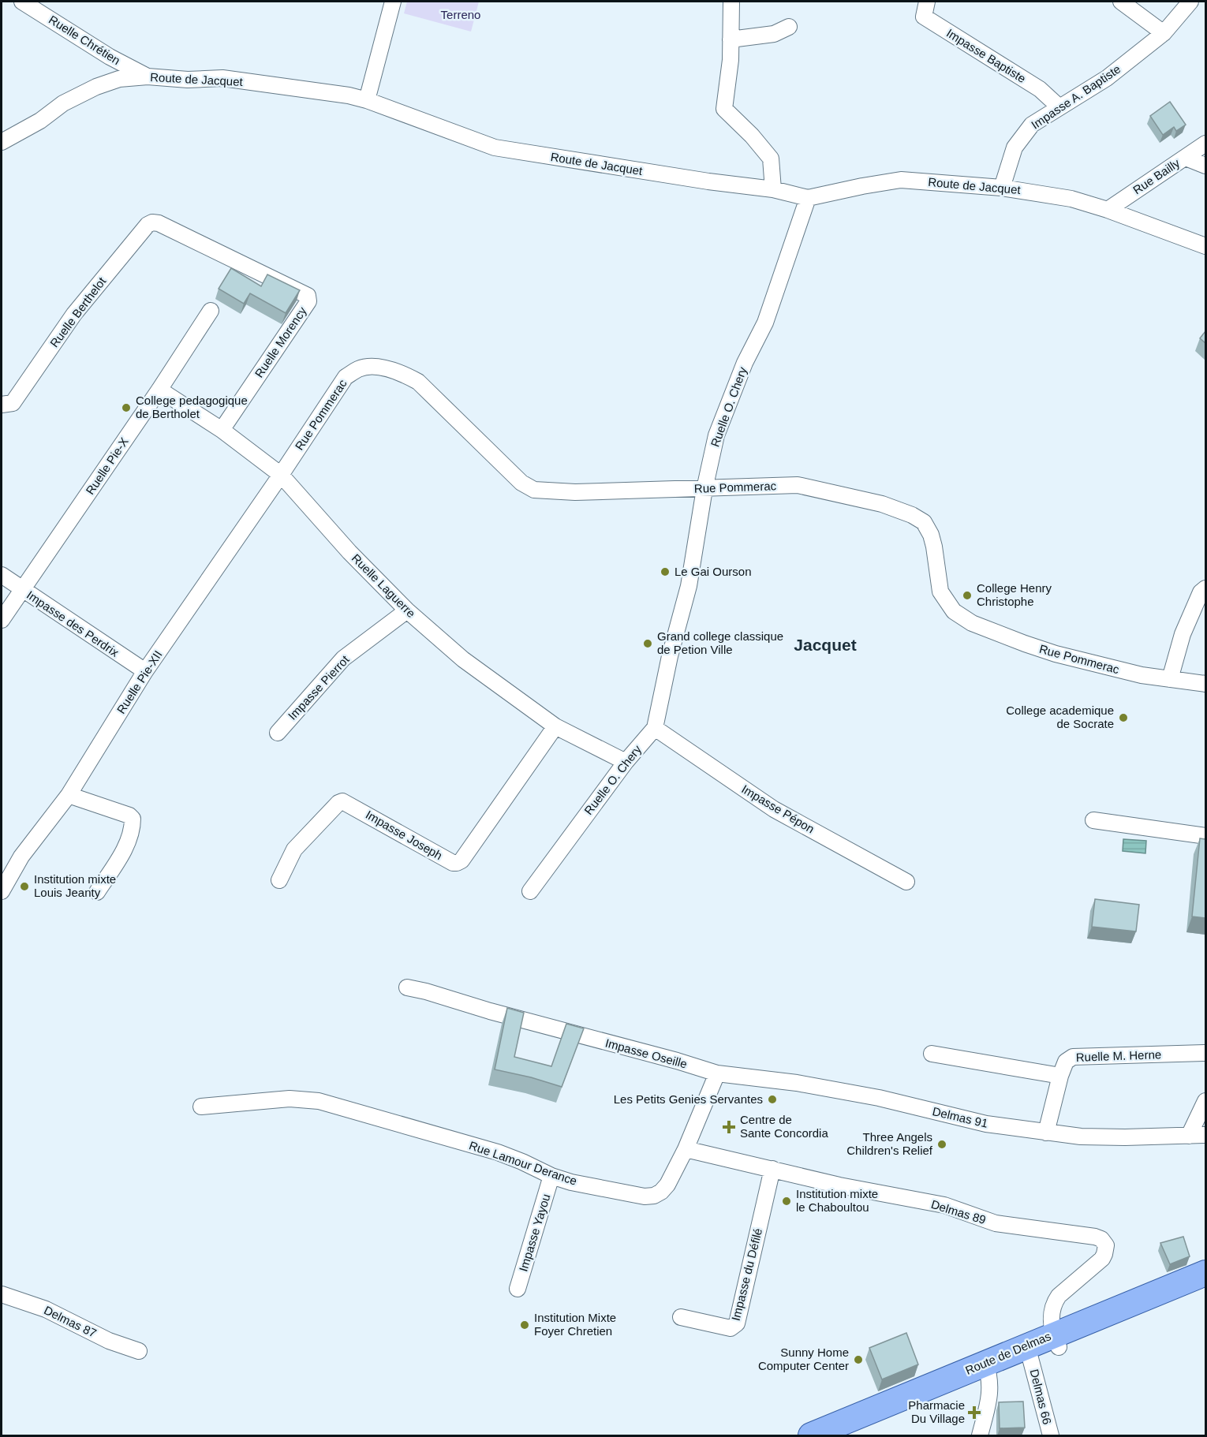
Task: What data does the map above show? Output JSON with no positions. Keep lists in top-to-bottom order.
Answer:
{
  "streets": {
    "main road": ["Route de Delmas"],
    "street": [
      "Ruelle Chrétien",
      "Impasse Baptiste",
      "Route de Jacquet",
      "Impasse A. Baptiste",
      "Rue Bailly",
      "Ruelle Berthelot",
      "Ruelle Morency",
      "Ruelle O. Chery",
      "Rue Pommerac",
      "Ruelle Pie-X",
      "Ruelle Laguerre",
      "Impasse des Perdrix",
      "Ruelle Pie-XII",
      "Impasse Pierrot",
      "Impasse Pépon",
      "Impasse Joseph",
      "Impasse Oseille",
      "Ruelle M. Herne",
      "Delmas 91",
      "Rue Lamour Derance",
      "Delmas 89",
      "Impasse Yayou",
      "Impasse du Défilé",
      "Delmas 87",
      "Delmas 66"
    ]
  },
  "crossings": [
    ["Ruelle Chrétien", "Route de Jacquet"],
    ["Impasse Baptiste", "Impasse A. Baptiste"],
    ["Route de Jacquet", "Impasse A. Baptiste"],
    ["Route de Jacquet", "Rue Bailly"],
    ["Route de Jacquet", "Ruelle O. Chery"],
    ["Ruelle Berthelot", "Ruelle Morency"],
    ["Ruelle Morency", "Ruelle Laguerre"],
    ["Ruelle O. Chery", "Rue Pommerac"],
    ["Ruelle O. Chery", "Ruelle Laguerre"],
    ["Ruelle O. Chery", "Impasse Pépon"],
    ["Rue Pommerac", "Ruelle Laguerre"],
    ["Rue Pommerac", "Ruelle Pie-XII"],
    ["Ruelle Pie-X", "Ruelle Laguerre"],
    ["Ruelle Pie-X", "Impasse des Perdrix"],
    ["Ruelle Laguerre", "Ruelle Pie-XII"],
    ["Ruelle Laguerre", "Impasse Pierrot"],
    ["Ruelle Laguerre", "Impasse Joseph"],
    ["Impasse des Perdrix", "Ruelle Pie-XII"],
    ["Impasse Oseille", "Delmas 91"],
    ["Impasse Oseille", "Rue Lamour Derance"],
    ["Delmas 91", "Rue Lamour Derance"],
    ["Rue Lamour Derance", "Delmas 89"],
    ["Rue Lamour Derance", "Impasse Yayou"],
    ["Delmas 89", "Impasse du Défilé"],
    ["Delmas 89", "Route de Delmas"],
    ["Route de Delmas", "Delmas 66"]
  ],
  "districts": ["Jacquet"],
  "parks": ["Terreno"],
  "places": {
    "other": [
      "College pedagogique de Bertholet",
      "Le Gai Ourson",
      "College Henry Christophe",
      "Grand college classique de Petion Ville",
      "College academique de Socrate",
      "Institution mixte Louis Jeanty",
      "Les Petits Genies Servantes",
      "Three Angels Children's Relief",
      "Institution mixte le Chaboultou",
      "Institution Mixte Foyer Chretien",
      "Sunny Home Computer Center"
    ],
    "health": ["Centre de Sante Concordia", "Pharmacie Du Village"]
  }
}
